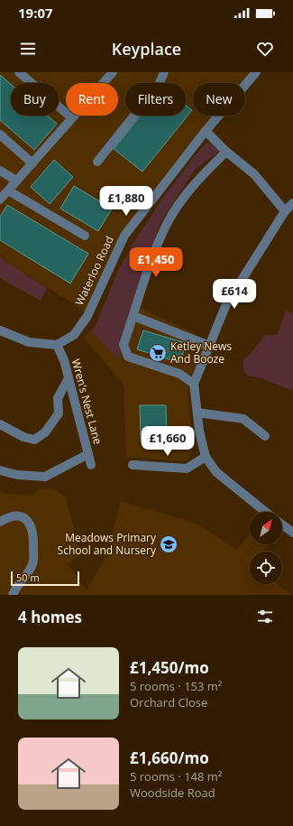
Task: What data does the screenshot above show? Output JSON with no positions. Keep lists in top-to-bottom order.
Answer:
{
  "streets": {
    "street": ["Waterloo Road", "Wren's Nest Lane"]
  },
  "crossings": [
    ["Waterloo Road", "Wren's Nest Lane"]
  ],
  "places": {
    "supermarket": ["Ketley News And Booze"],
    "school or university": ["Meadows Primary School and Nursery"]
  },
  "scale_bar": "50 m",
  "north": "top right",
  "page": {
    "status": "19:07",
    "header": "Keyplace",
    "chip": [
      "Buy",
      "Rent",
      "Filters",
      "New"
    ],
    "price": [
      "£1,880",
      "£1,450",
      "£614",
      "£1,660"
    ],
    "scale": "50 m",
    "heading": "4 homes",
    "list": [
      {
        "name": "£1,450/mo",
        "note": "5 rooms · 153 m² · Orchard Close"
      },
      {
        "name": "£1,660/mo",
        "note": "5 rooms · 148 m² · Woodside Road"
      }
    ]
  }
}
